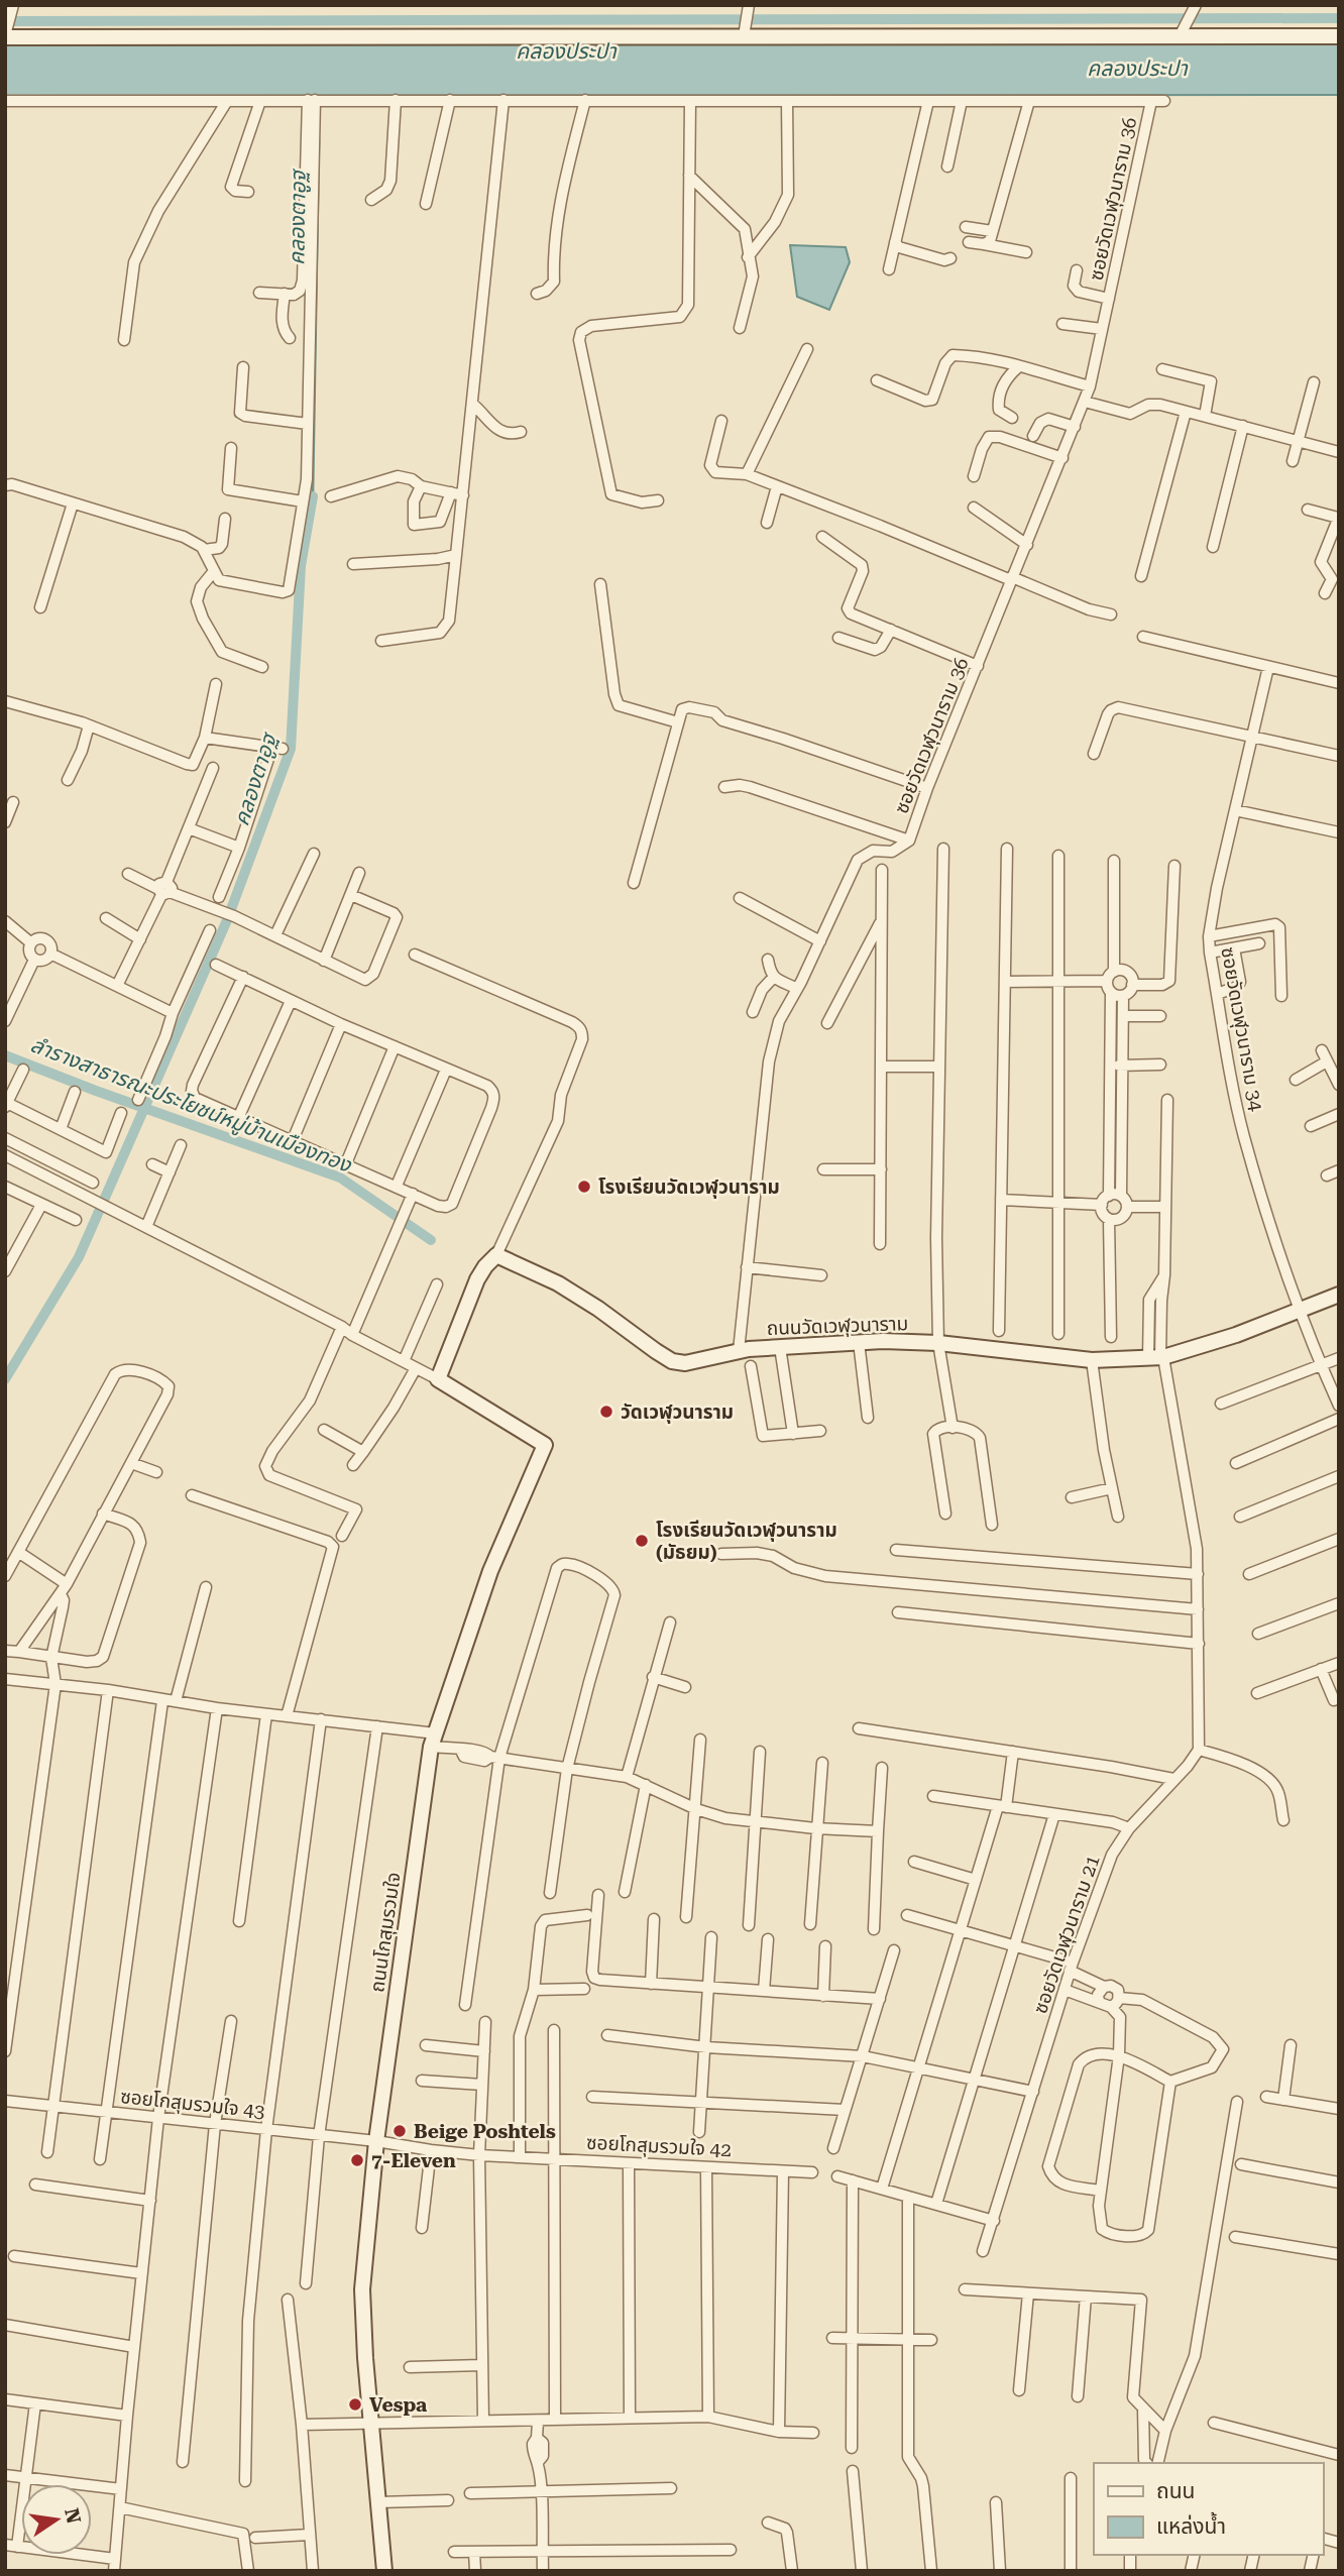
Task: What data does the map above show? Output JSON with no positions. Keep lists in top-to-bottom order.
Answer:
{
  "streets": {
    "street": [
      "ซอยวัดเวฬุวนาราม 36",
      "ซอยวัดเวฬุวนาราม 34",
      "ถนนวัดเวฬุวนาราม",
      "ถนนโกสุมรวมใจ",
      "ซอยวัดเวฬุวนาราม 21",
      "ซอยโกสุมรวมใจ 43",
      "ซอยโกสุมรวมใจ 42"
    ]
  },
  "crossings": [
    ["ซอยวัดเวฬุวนาราม 36", "ถนนวัดเวฬุวนาราม"],
    ["ซอยวัดเวฬุวนาราม 34", "ถนนวัดเวฬุวนาราม"],
    ["ถนนโกสุมรวมใจ", "ซอยโกสุมรวมใจ 43"],
    ["ถนนโกสุมรวมใจ", "ซอยโกสุมรวมใจ 42"],
    ["ซอยโกสุมรวมใจ 43", "ซอยโกสุมรวมใจ 42"]
  ],
  "water": ["คลองประปา", "คลองตาอูฐ", "ลำรางสาธารณะประโยชน์หมู่บ้านเมืองทอง"],
  "places": [
    "โรงเรียนวัดเวฬุวนาราม",
    "วัดเวฬุวนาราม",
    "โรงเรียนวัดเวฬุวนาราม (มัธยม)",
    "Beige Poshtels",
    "7-Eleven",
    "Vespa"
  ],
  "legend": ["ถนน", "แหล่งน้ำ"],
  "north": "right"
}
